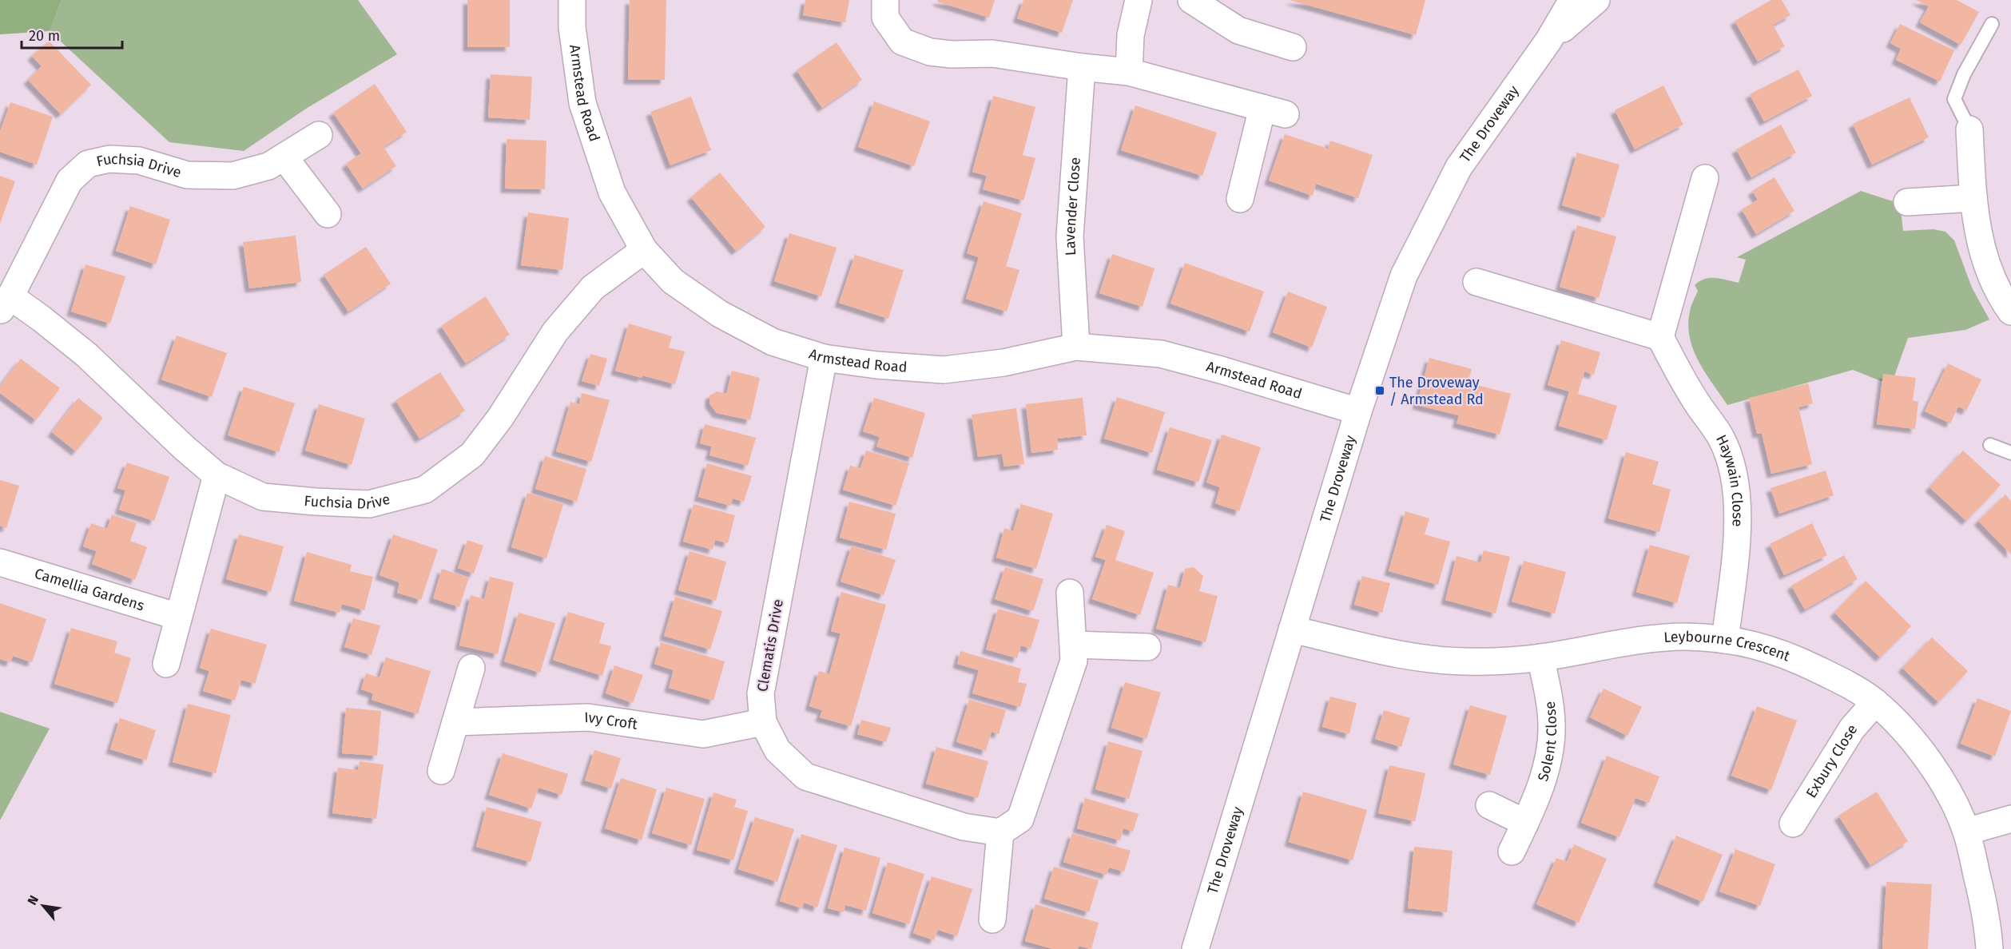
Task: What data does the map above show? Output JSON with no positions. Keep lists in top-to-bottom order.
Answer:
{
  "streets": {
    "street": [
      "Armstead Road",
      "The Droveway",
      "Fuchsia Drive",
      "Lavender Close",
      "Haywain Close",
      "Camellia Gardens",
      "Clematis Drive",
      "Leybourne Crescent",
      "Ivy Croft",
      "Solent Close",
      "Exbury Close"
    ]
  },
  "crossings": [
    ["Armstead Road", "The Droveway"],
    ["Armstead Road", "Fuchsia Drive"],
    ["Armstead Road", "Lavender Close"],
    ["Armstead Road", "Clematis Drive"],
    ["The Droveway", "Leybourne Crescent"],
    ["Haywain Close", "Leybourne Crescent"],
    ["Clematis Drive", "Ivy Croft"],
    ["Leybourne Crescent", "Solent Close"],
    ["Leybourne Crescent", "Exbury Close"]
  ],
  "places": {
    "transit": ["The Droveway / Armstead Rd"]
  },
  "scale_bar": "20 m",
  "north": "top left"
}
